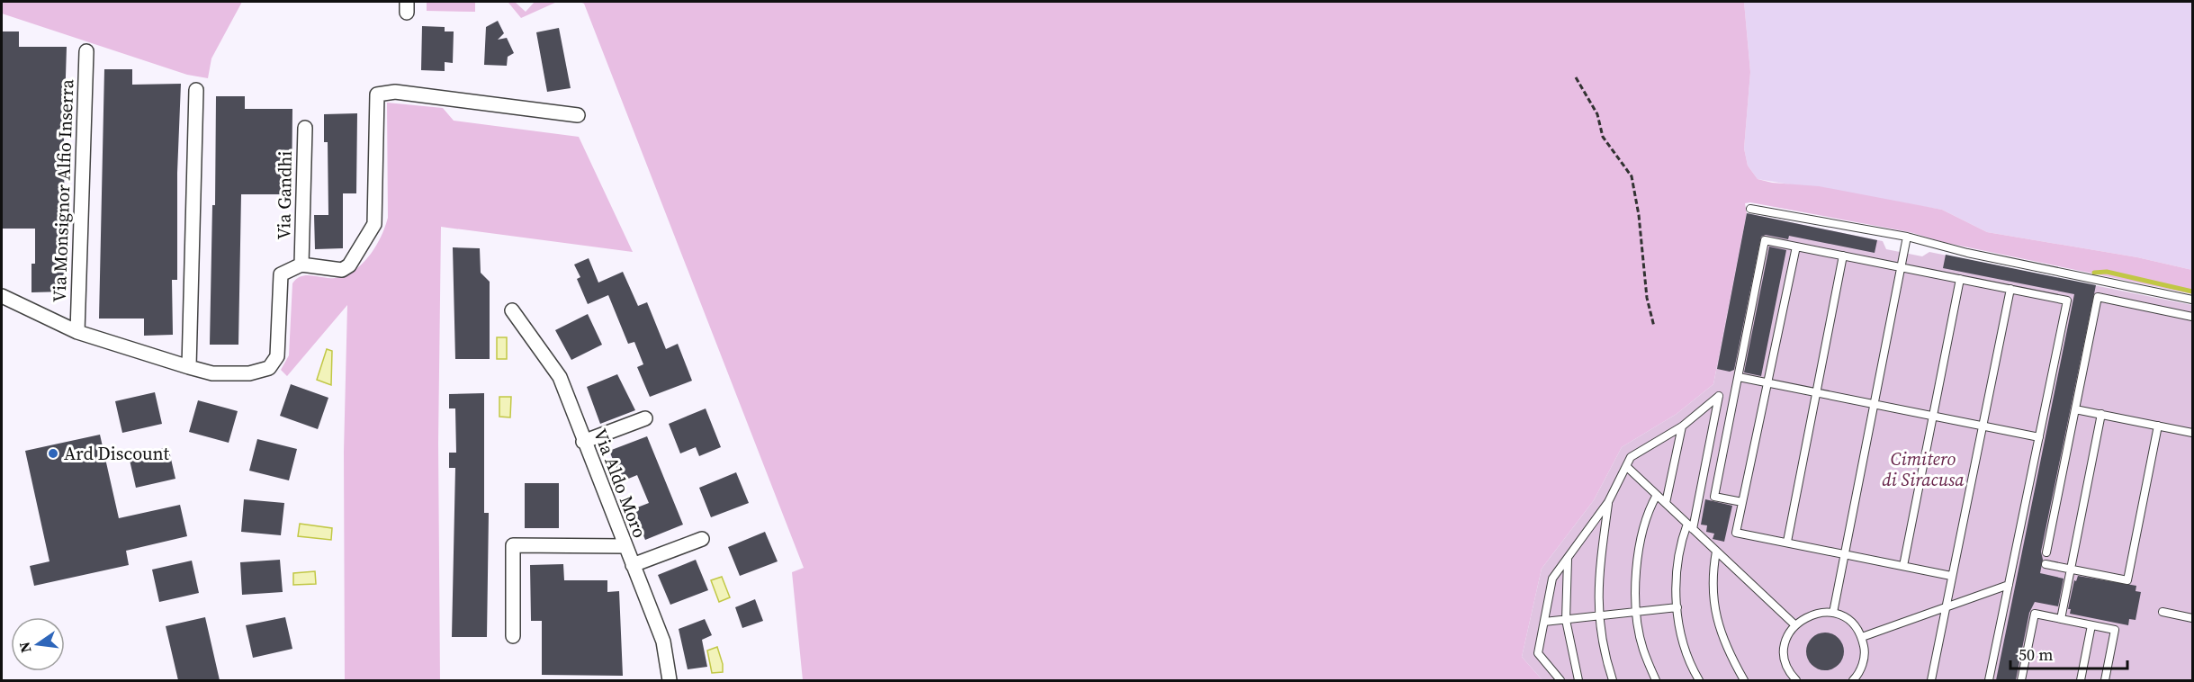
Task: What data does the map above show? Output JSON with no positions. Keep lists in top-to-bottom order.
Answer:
{
  "streets": {
    "street": ["Via Monsignor Alfio Inserra", "Via Gandhi", "Via Aldo Moro"]
  },
  "parks": ["Cimitero di Siracusa"],
  "places": ["Ard Discount"],
  "scale_bar": "50 m",
  "north": "left"
}
